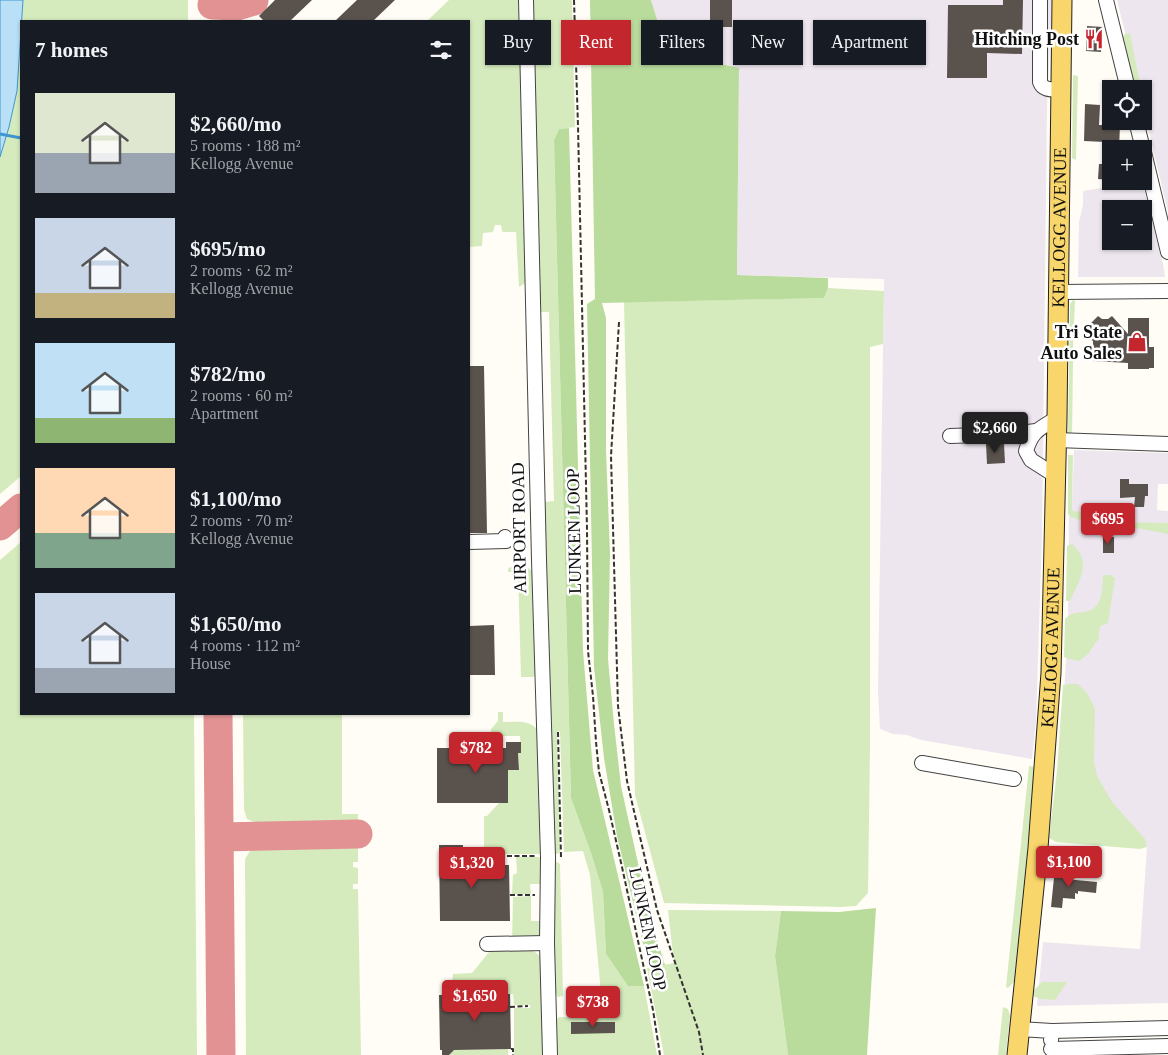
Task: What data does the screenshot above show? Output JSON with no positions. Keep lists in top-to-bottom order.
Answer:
{
  "streets": {
    "main road": ["KELLOGG AVENUE"],
    "lane": ["AIRPORT ROAD"],
    "path": ["LUNKEN LOOP"]
  },
  "places": {
    "restaurant": ["Hitching Post"],
    "shop": ["Tri State Auto Sales"]
  },
  "page": {
    "chip": [
      "Buy",
      "Rent",
      "Filters",
      "New",
      "Apartment"
    ],
    "heading": "7 homes",
    "map_buttons": ["+", "−"],
    "list": [
      {
        "name": "$2,660/mo",
        "note": "5 rooms · 188 m² · Kellogg Avenue"
      },
      {
        "name": "$695/mo",
        "note": "2 rooms · 62 m² · Kellogg Avenue"
      },
      {
        "name": "$782/mo",
        "note": "2 rooms · 60 m² · Apartment"
      },
      {
        "name": "$1,100/mo",
        "note": "2 rooms · 70 m² · Kellogg Avenue"
      },
      {
        "name": "$1,650/mo",
        "note": "4 rooms · 112 m² · House"
      }
    ],
    "price": [
      "$2,660",
      "$695",
      "$782",
      "$1,100",
      "$1,320",
      "$1,650",
      "$738"
    ]
  }
}
